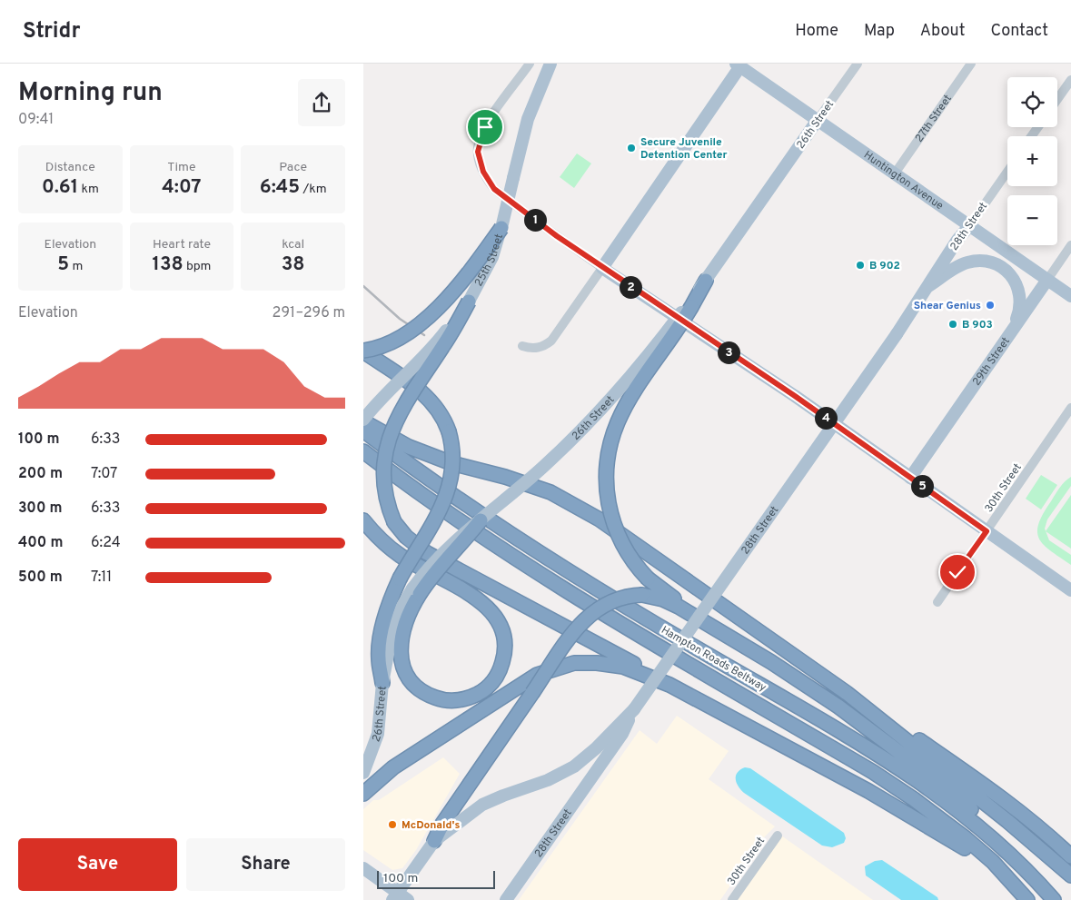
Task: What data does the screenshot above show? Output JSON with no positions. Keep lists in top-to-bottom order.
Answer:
{
  "streets": {
    "highway": ["Hampton Roads Beltway"],
    "main road": [
      "26th Street",
      "Huntington Avenue",
      "28th Street",
      "25th Street",
      "29th Street"
    ],
    "street": ["27th Street", "30th Street"]
  },
  "crossings": [
    ["27th Street", "Huntington Avenue"],
    ["26th Street", "Huntington Avenue"],
    ["Huntington Avenue", "28th Street"],
    ["Huntington Avenue", "29th Street"]
  ],
  "places": [
    "Secure Juvenile Detention Center",
    "B 902",
    "Shear Genius",
    "B 903",
    "McDonald's"
  ],
  "scale_bar": "100 m",
  "page": {
    "header": "Stridr",
    "nav": [
      "Home",
      "Map",
      "About",
      "Contact"
    ],
    "heading": ["Morning run", "09:41"],
    "map_buttons": ["+", "−"],
    "stats": [
      ["Distance", "0.61 km"],
      ["Time", "4:07"],
      ["Pace", "6:45 /km"],
      ["Elevation", "5 m"],
      ["Heart rate", "138 bpm"],
      ["kcal", "38"]
    ],
    "pins": [
      "1",
      "2",
      "3",
      "4",
      "5"
    ],
    "chart": ["Elevation", "291–296 m"],
    "list": [
      {
        "name": "100 m",
        "note": "6:33"
      },
      {
        "name": "200 m",
        "note": "7:07"
      },
      {
        "name": "300 m",
        "note": "6:33"
      },
      {
        "name": "400 m",
        "note": "6:24"
      },
      {
        "name": "500 m",
        "note": "7:11"
      }
    ],
    "buttons": ["Save", "Share"],
    "scale": "100 m"
  }
}
